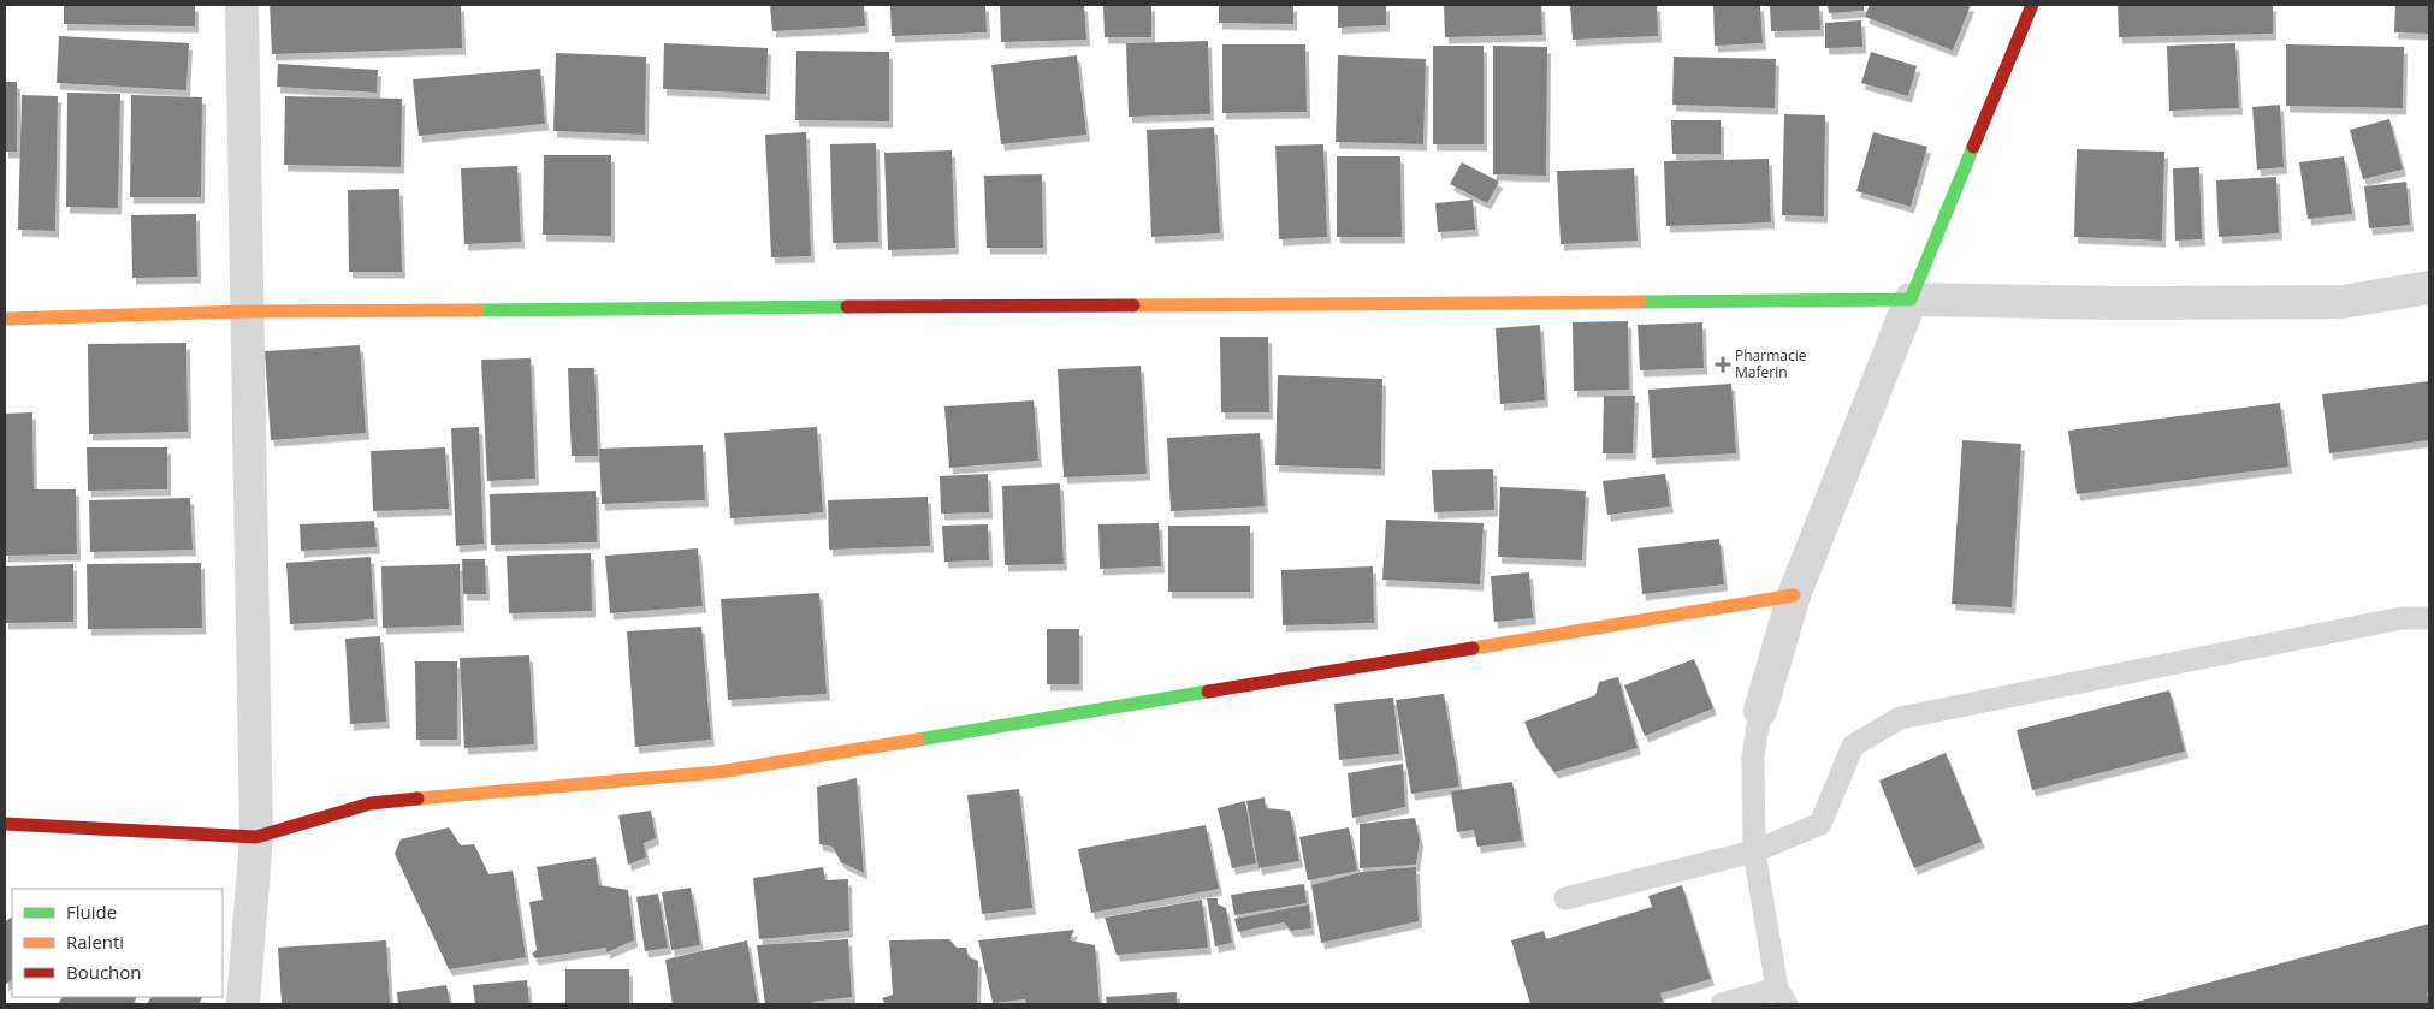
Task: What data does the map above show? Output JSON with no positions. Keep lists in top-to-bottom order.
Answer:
{
  "places": {
    "health": ["Pharmacie Maferin"]
  },
  "legend": ["Fluide", "Ralenti", "Bouchon"]
}
